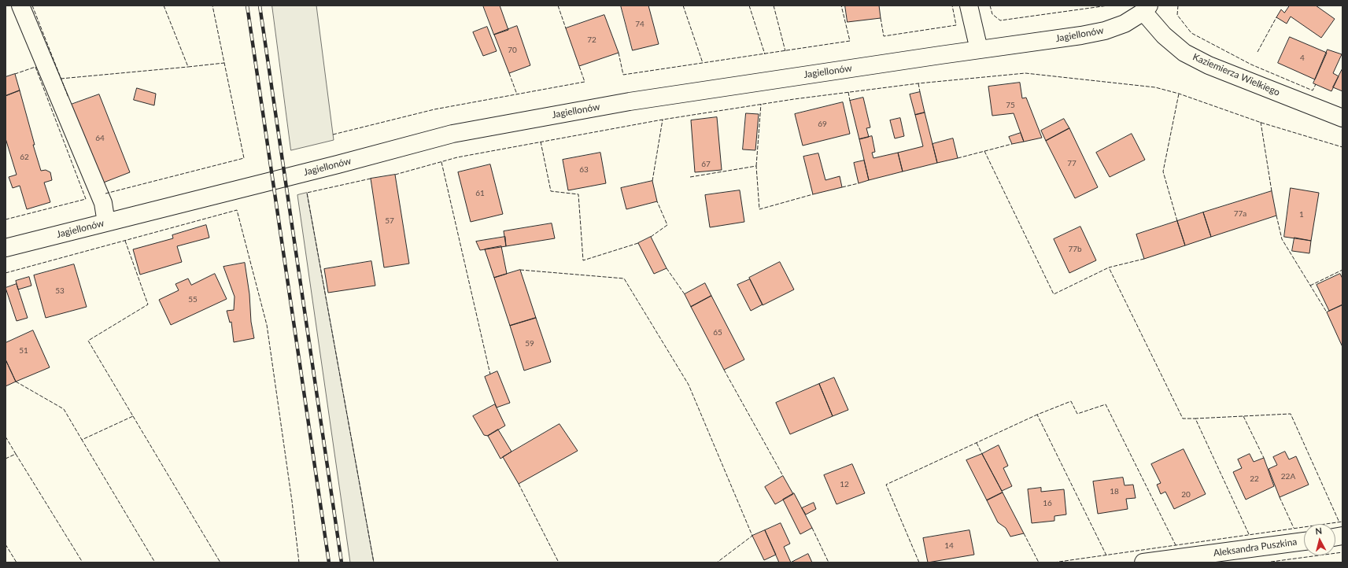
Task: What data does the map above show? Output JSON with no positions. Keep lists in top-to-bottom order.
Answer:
{
  "streets": {
    "street": ["Jagiellonów", "Kaziemierza Wielkiego", "Aleksandra Puszkina"]
  },
  "crossings": [
    ["Jagiellonów", "Kaziemierza Wielkiego"]
  ],
  "house_numbers": [
    "74",
    "72",
    "70",
    "4",
    "75",
    "69",
    "64",
    "62",
    "77",
    "67",
    "63",
    "61",
    "77a",
    "1",
    "57",
    "77b",
    "53",
    "55",
    "65",
    "59",
    "51",
    "22A",
    "22",
    "12",
    "18",
    "20",
    "16",
    "14"
  ],
  "north": "top"
}
